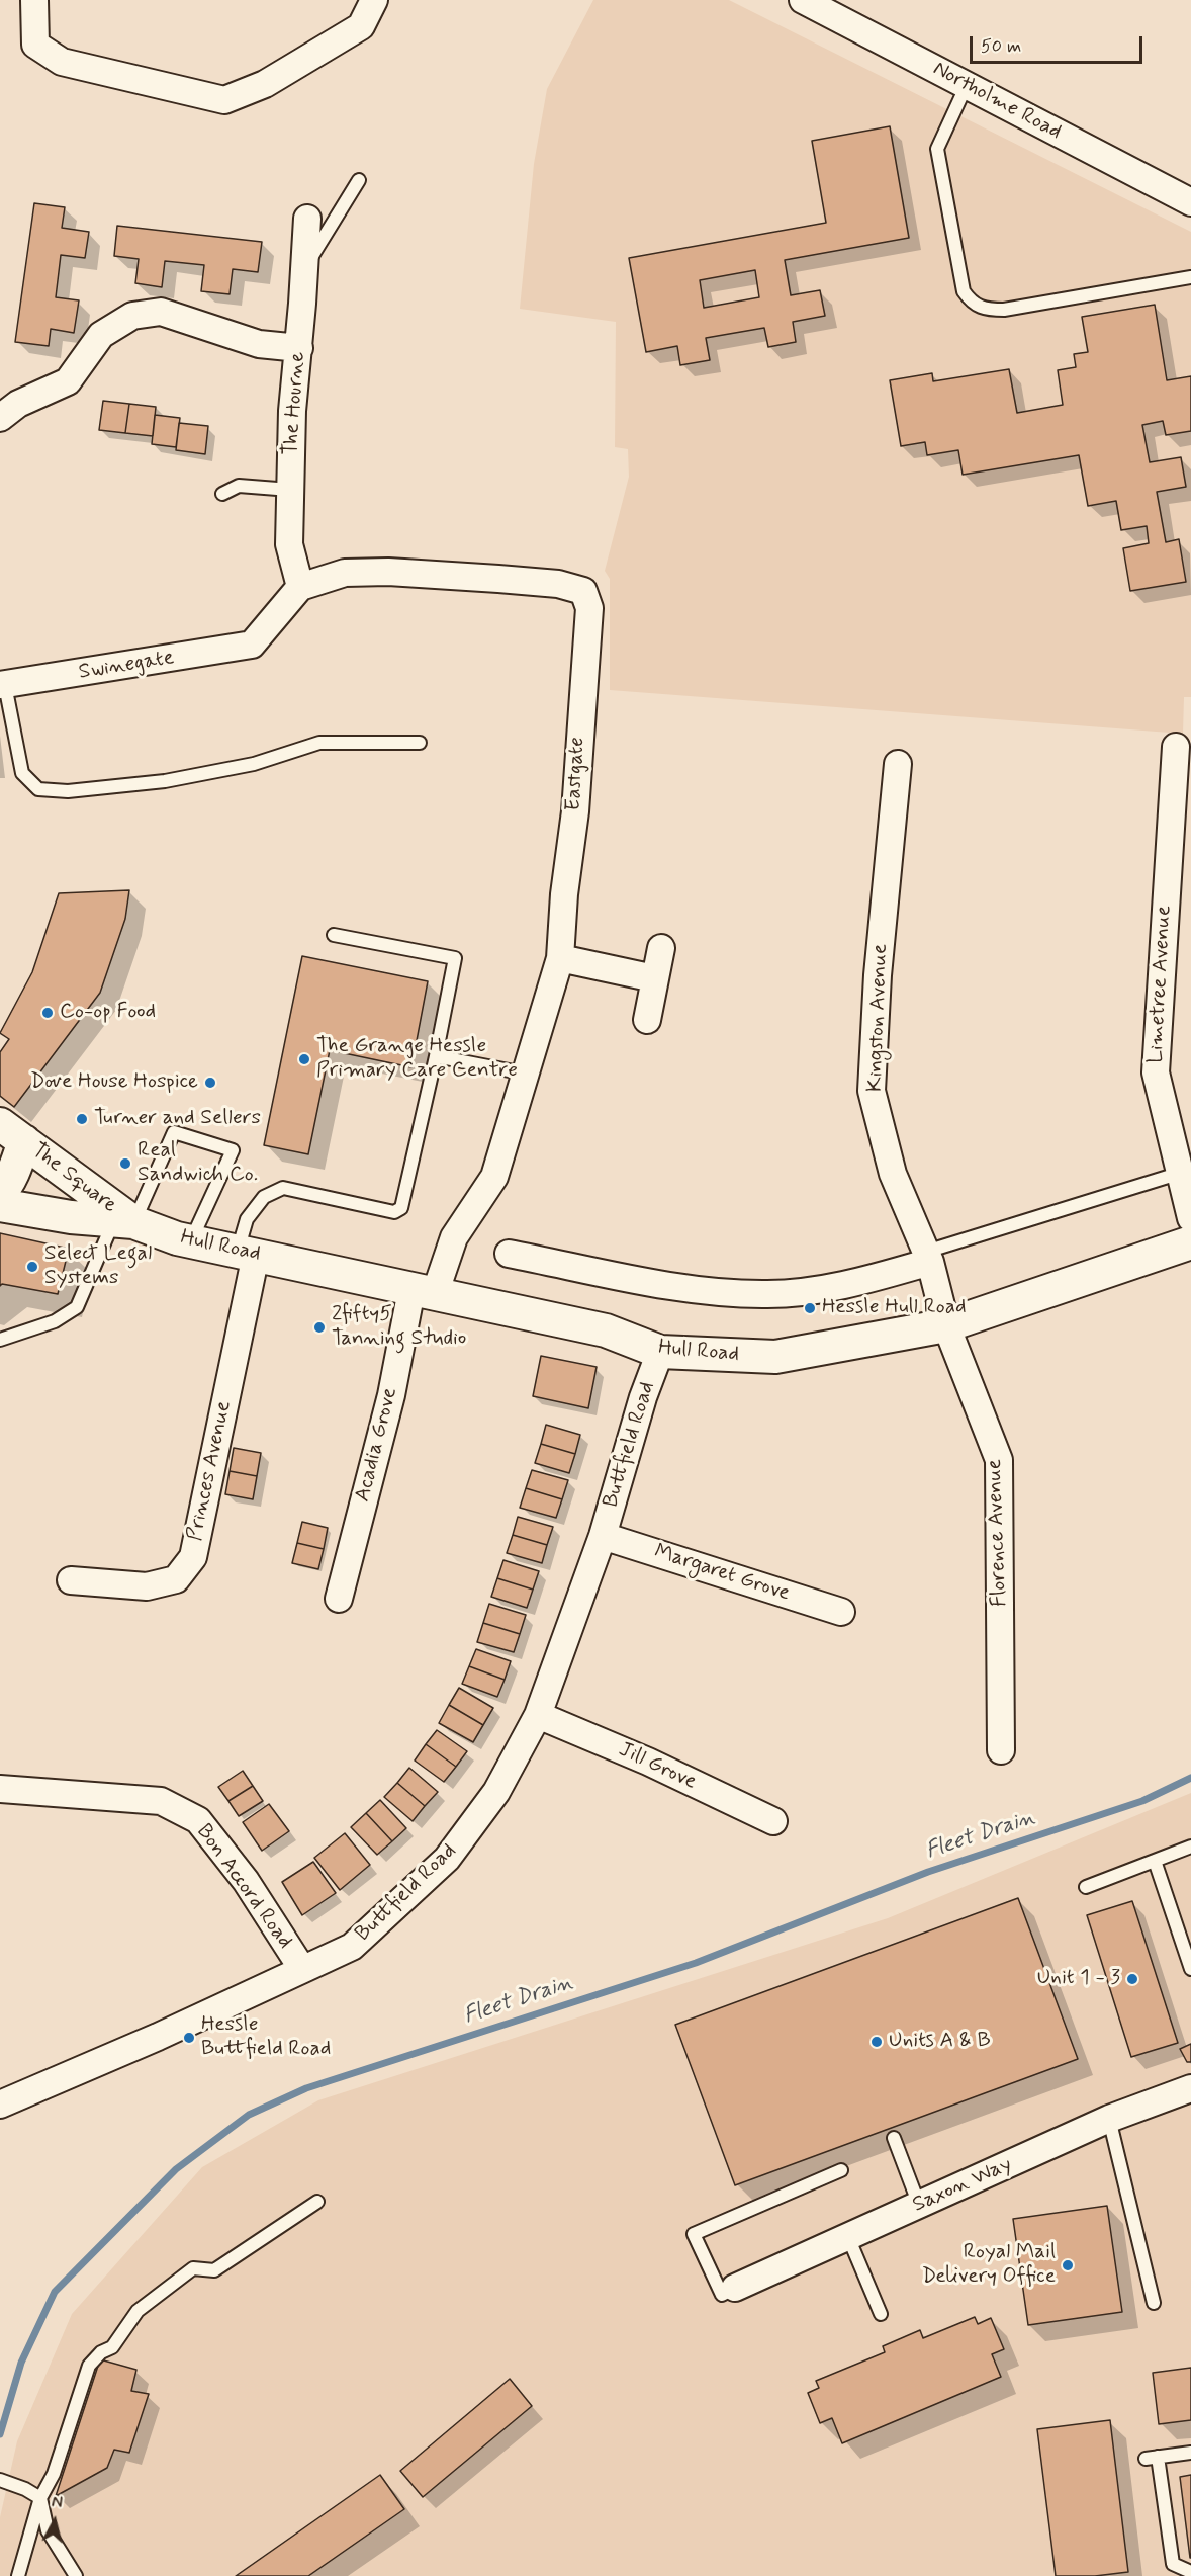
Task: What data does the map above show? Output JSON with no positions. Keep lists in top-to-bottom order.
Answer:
{
  "streets": {
    "street": [
      "Northolme Road",
      "The Hourne",
      "Swinegate",
      "Eastgate",
      "Limetree Avenue",
      "Kingston Avenue",
      "The Square",
      "Hull Road",
      "Acadia Grove",
      "Buttfield Road",
      "Princes Avenue",
      "Florence Avenue",
      "Margaret Grove",
      "Jill Grove",
      "Bon Accord Road",
      "Saxon Way"
    ]
  },
  "crossings": [
    ["The Hourne", "Swinegate"],
    ["The Hourne", "Eastgate"],
    ["Swinegate", "Eastgate"],
    ["Eastgate", "Hull Road"],
    ["Eastgate", "Acadia Grove"],
    ["Kingston Avenue", "Hull Road"],
    ["Kingston Avenue", "Florence Avenue"],
    ["The Square", "Hull Road"],
    ["Hull Road", "Acadia Grove"],
    ["Hull Road", "Buttfield Road"],
    ["Hull Road", "Princes Avenue"],
    ["Hull Road", "Florence Avenue"],
    ["Buttfield Road", "Margaret Grove"],
    ["Buttfield Road", "Jill Grove"],
    ["Buttfield Road", "Bon Accord Road"]
  ],
  "water": ["Fleet Drain"],
  "places": [
    "Co-op Food",
    "The Grange Hessle Primary Care Centre",
    "Dove House Hospice",
    "Turner and Sellers",
    "Real Sandwich Co.",
    "Select Legal Systems",
    "Hessle Hull Road",
    "2fifty5 Tanning Studio",
    "Unit 1 - 3",
    "Hessle Buttfield Road",
    "Units A & B",
    "Royal Mail Delivery Office"
  ],
  "scale_bar": "50 m",
  "north": "top"
}
